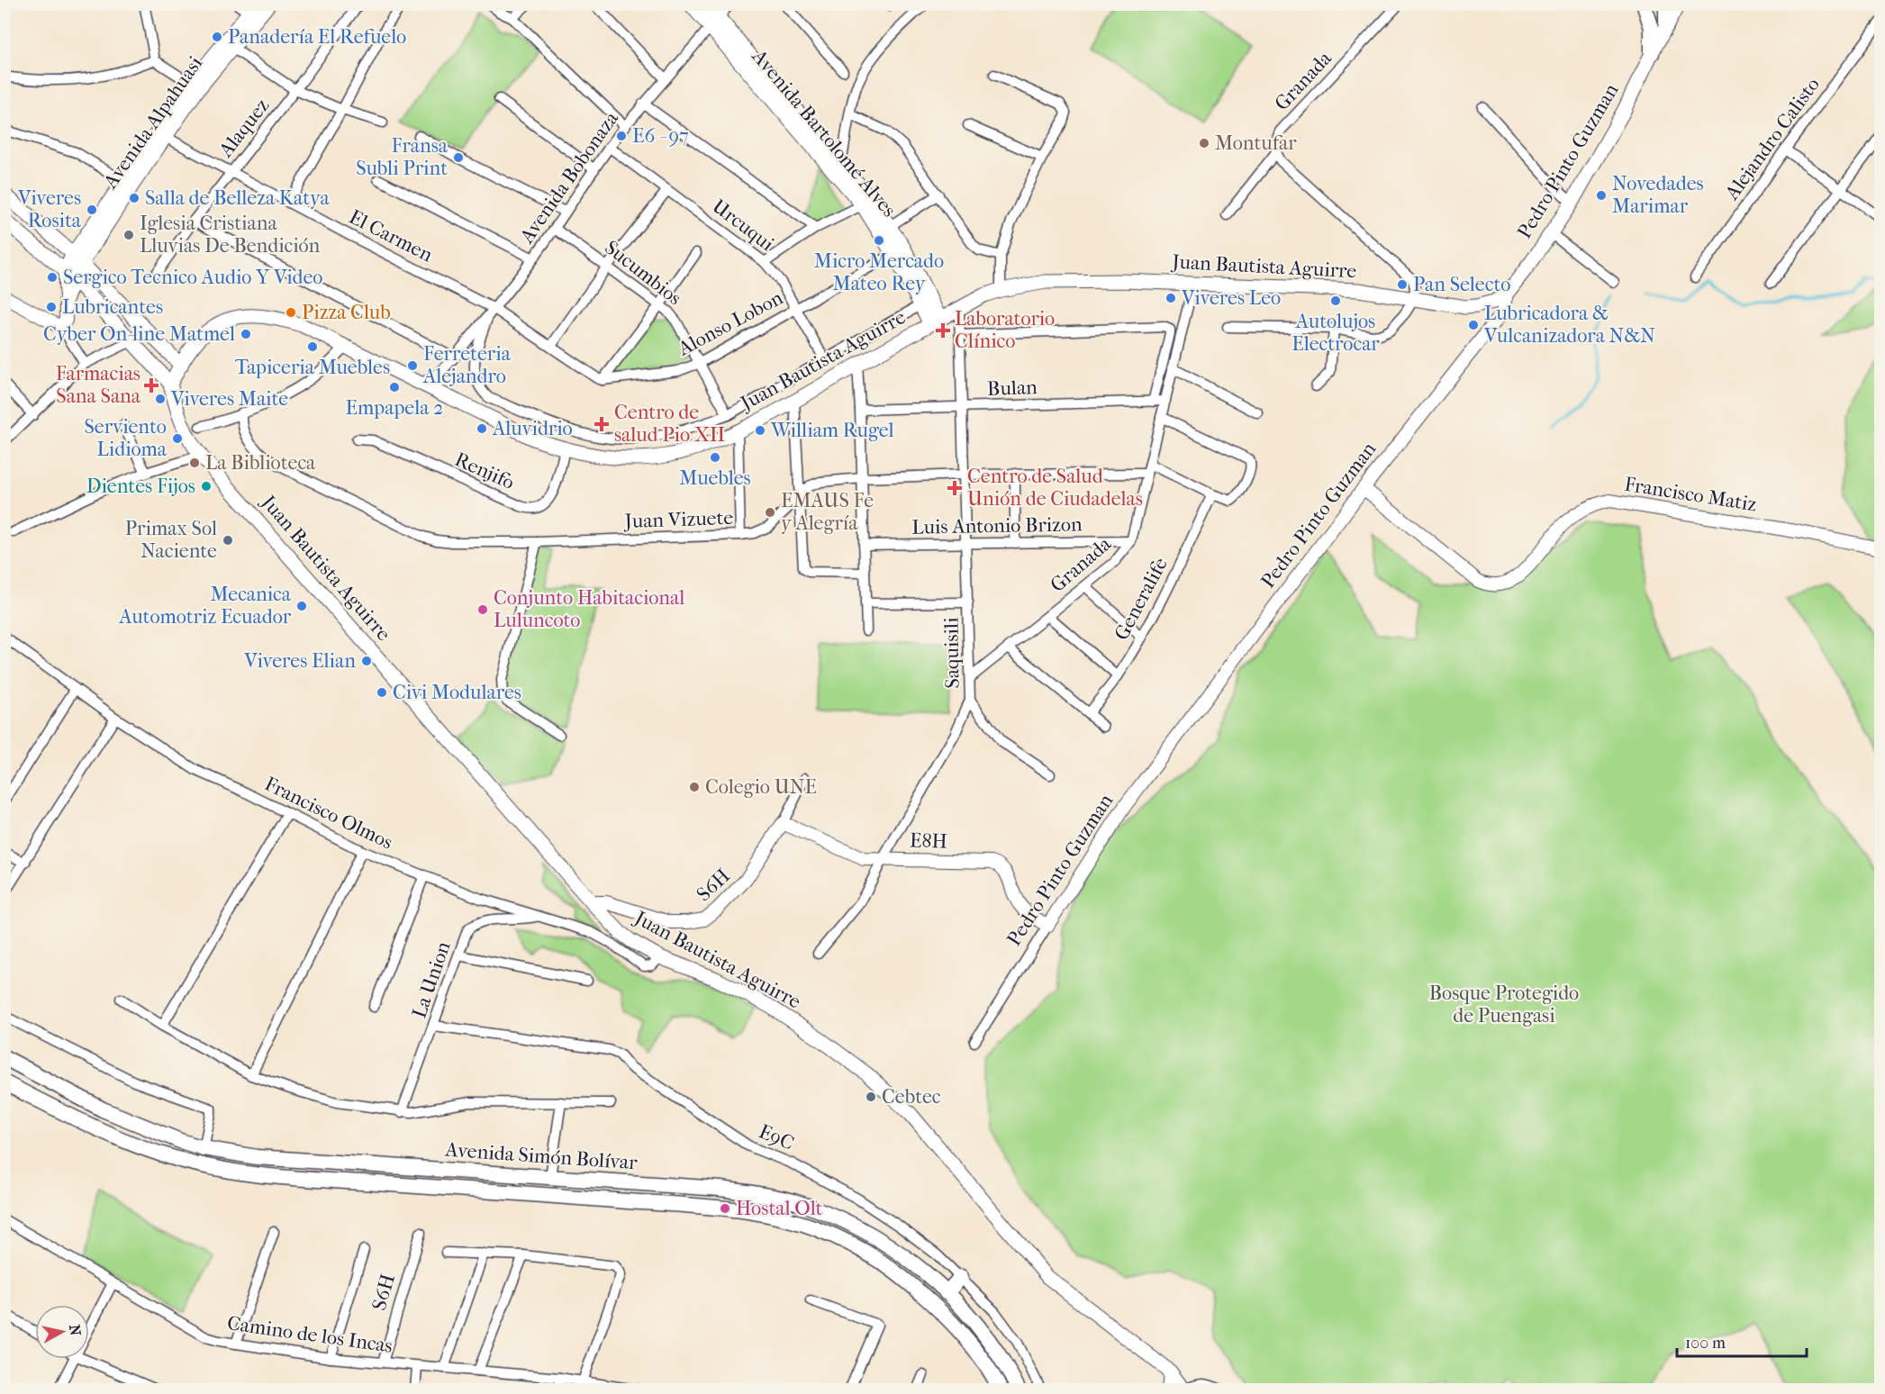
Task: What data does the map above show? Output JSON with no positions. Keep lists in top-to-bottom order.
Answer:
{
  "streets": {
    "main road": [
      "Avenida Alpahuasi",
      "Avenida Bartolomé Alves",
      "Pedro Pinto Guzman",
      "Juan Bautista Aguirre",
      "Avenida Simón Bolívar"
    ],
    "street": [
      "Granada",
      "Alaquez",
      "Alejandro Calisto",
      "Avenida Bobonaza",
      "Urcuqui",
      "El Carmen",
      "Sucumbios",
      "Alonso Lobon",
      "Bulan",
      "Renjifo",
      "Francisco Matiz",
      "Juan Vizuete",
      "Luis Antonio Brizon",
      "Generalife",
      "Saquisili",
      "Francisco Olmos",
      "E8H",
      "S6H",
      "La Union",
      "E9C",
      "Camino de los Incas"
    ]
  },
  "crossings": [
    ["Granada", "Juan Bautista Aguirre"],
    ["Granada", "Bulan"],
    ["Granada", "Juan Vizuete"],
    ["Granada", "Luis Antonio Brizon"],
    ["Granada", "Saquisili"],
    ["Avenida Alpahuasi", "El Carmen"],
    ["Alaquez", "El Carmen"],
    ["Avenida Bartolomé Alves", "Avenida Bobonaza"],
    ["Avenida Bartolomé Alves", "Juan Bautista Aguirre"],
    ["Avenida Bartolomé Alves", "Alonso Lobon"],
    ["Pedro Pinto Guzman", "Juan Bautista Aguirre"],
    ["Pedro Pinto Guzman", "Francisco Matiz"],
    ["Pedro Pinto Guzman", "E8H"],
    ["Avenida Bobonaza", "Urcuqui"],
    ["Avenida Bobonaza", "El Carmen"],
    ["Avenida Bobonaza", "Juan Bautista Aguirre"],
    ["Avenida Bobonaza", "Sucumbios"],
    ["Urcuqui", "Alonso Lobon"],
    ["Juan Bautista Aguirre", "Renjifo"],
    ["Juan Bautista Aguirre", "Saquisili"],
    ["Juan Bautista Aguirre", "Francisco Olmos"],
    ["Juan Bautista Aguirre", "S6H"],
    ["Sucumbios", "Alonso Lobon"],
    ["Bulan", "Saquisili"],
    ["Juan Vizuete", "Saquisili"],
    ["Luis Antonio Brizon", "Saquisili"],
    ["Saquisili", "E8H"],
    ["Francisco Olmos", "La Union"],
    ["E8H", "S6H"],
    ["S6H", "Camino de los Incas"],
    ["La Union", "E9C"]
  ],
  "parks": ["Bosque Protegido de Puengasi"],
  "places": {
    "other": [
      "Panadería El Refuelo",
      "E6 - 97",
      "Montufar",
      "Fransa Subli Print",
      "Novedades Marimar",
      "Salla de Belleza Katya",
      "Viveres Rosita",
      "Iglesia Cristiana Lluvias De Bendición",
      "Micro Mercado Mateo Rey",
      "Sergico Tecnico Audio Y Video",
      "Pan Selecto",
      "Viveres Leo",
      "Autolujos Electrocar",
      "Lubricantes",
      "Pizza Club",
      "Lubricadora & Vulcanizadora N&N",
      "Cyber On-line Matmel",
      "Tapiceria Muebles",
      "Ferreteria Alejandro",
      "Empapela 2",
      "Viveres Maite",
      "Aluvidrio",
      "William Rugel",
      "Serviento Lidioma",
      "Muebles",
      "La Biblioteca",
      "Dientes Fijos",
      "EMAUS Fe y Alegría",
      "Primax Sol Naciente",
      "Mecanica Automotriz Ecuador",
      "Conjunto Habitacional Luluncoto",
      "Viveres Elian",
      "Civi Modulares",
      "Colegio UNE",
      "Cebtec",
      "Hostal Olt"
    ],
    "health": [
      "Laboratorio Clínico",
      "Farmacias Sana Sana",
      "Centro de salud Pio XII",
      "Centro de Salud Unión de Ciudadelas"
    ]
  },
  "scale_bar": "100 m",
  "north": "right"
}
